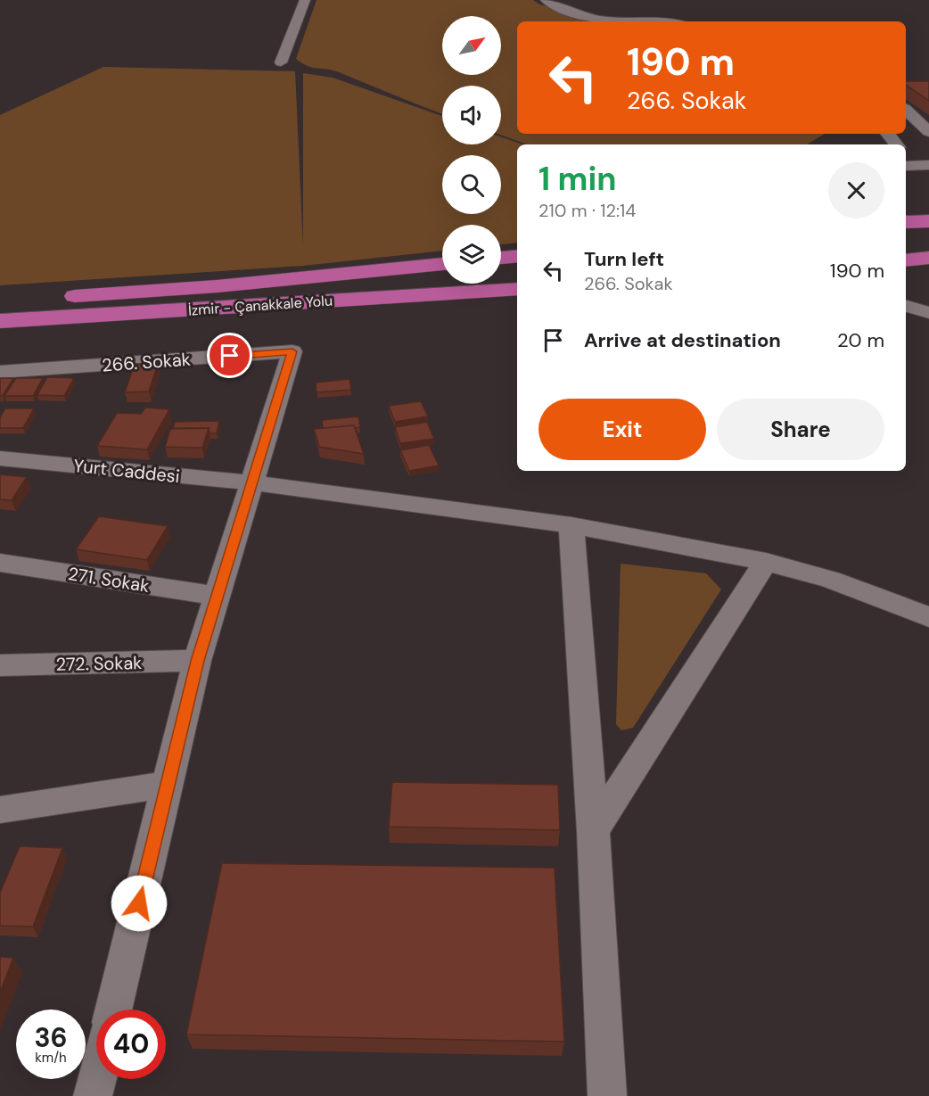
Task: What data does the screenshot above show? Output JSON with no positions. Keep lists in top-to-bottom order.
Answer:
{
  "streets": {
    "highway": ["İzmir - Çanakkale Yolu"],
    "street": [
      "266. Sokak",
      "Yurt Caddesi",
      "271. Sokak",
      "272. Sokak"
    ]
  },
  "crossings": [
    ["266. Sokak", "Yurt Caddesi"]
  ],
  "north": "top right",
  "page": {
    "turn": ["190 m", "266. Sokak"],
    "heading": ["1 min", "210 m · 12:14"],
    "list": [
      {
        "name": "Turn left",
        "note": "266. Sokak",
        "value": "190 m"
      },
      {
        "name": "Arrive at destination",
        "value": "20 m"
      }
    ],
    "buttons": ["Exit", "Share"],
    "speed": "36 km/h",
    "limit": "40"
  }
}
